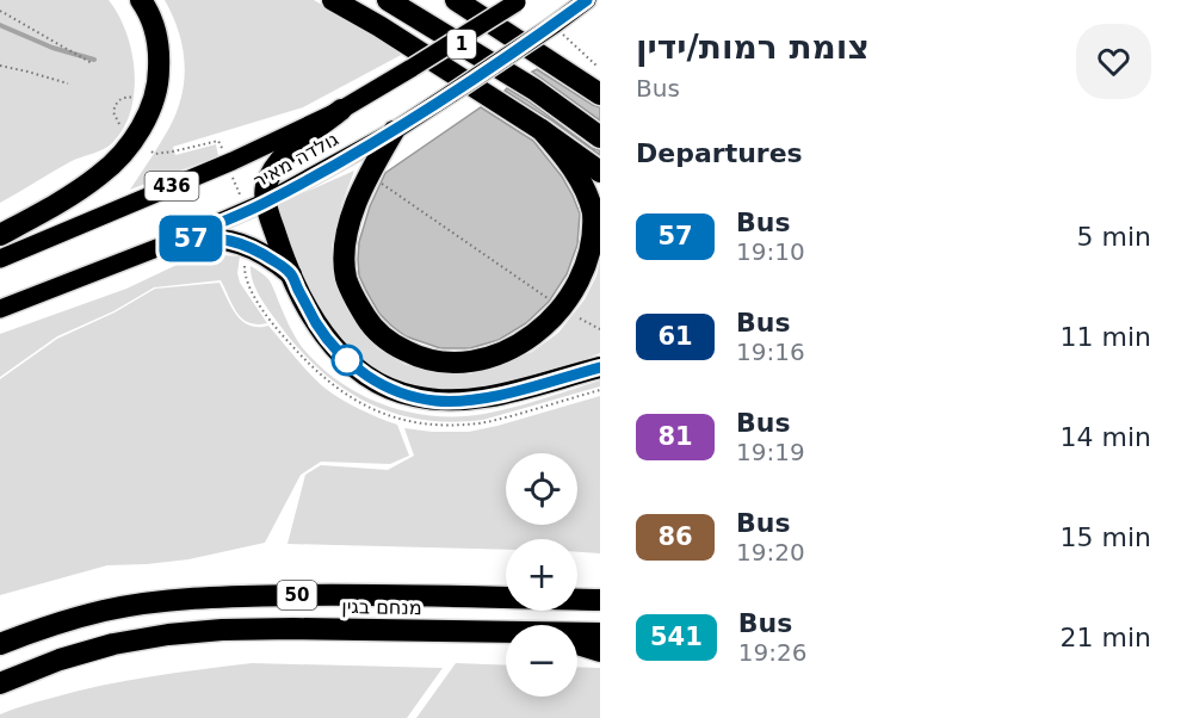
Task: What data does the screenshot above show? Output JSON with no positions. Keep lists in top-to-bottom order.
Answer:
{
  "streets": {
    "highway": ["1", "50", "מנחם בגין"],
    "main road": ["גולדה מאיר", "436"]
  },
  "lines": ["bus line 57"],
  "page": {
    "on_map": "57",
    "heading": [
      ["צומת רמות/ידין", "Bus"],
      "Departures"
    ],
    "list": [
      {
        "mark": "57",
        "name": "Bus",
        "note": "19:10",
        "value": "5 min"
      },
      {
        "mark": "61",
        "name": "Bus",
        "note": "19:16",
        "value": "11 min"
      },
      {
        "mark": "81",
        "name": "Bus",
        "note": "19:19",
        "value": "14 min"
      },
      {
        "mark": "86",
        "name": "Bus",
        "note": "19:20",
        "value": "15 min"
      },
      {
        "mark": "541",
        "name": "Bus",
        "note": "19:26",
        "value": "21 min"
      }
    ],
    "map_buttons": ["+", "−"]
  }
}
